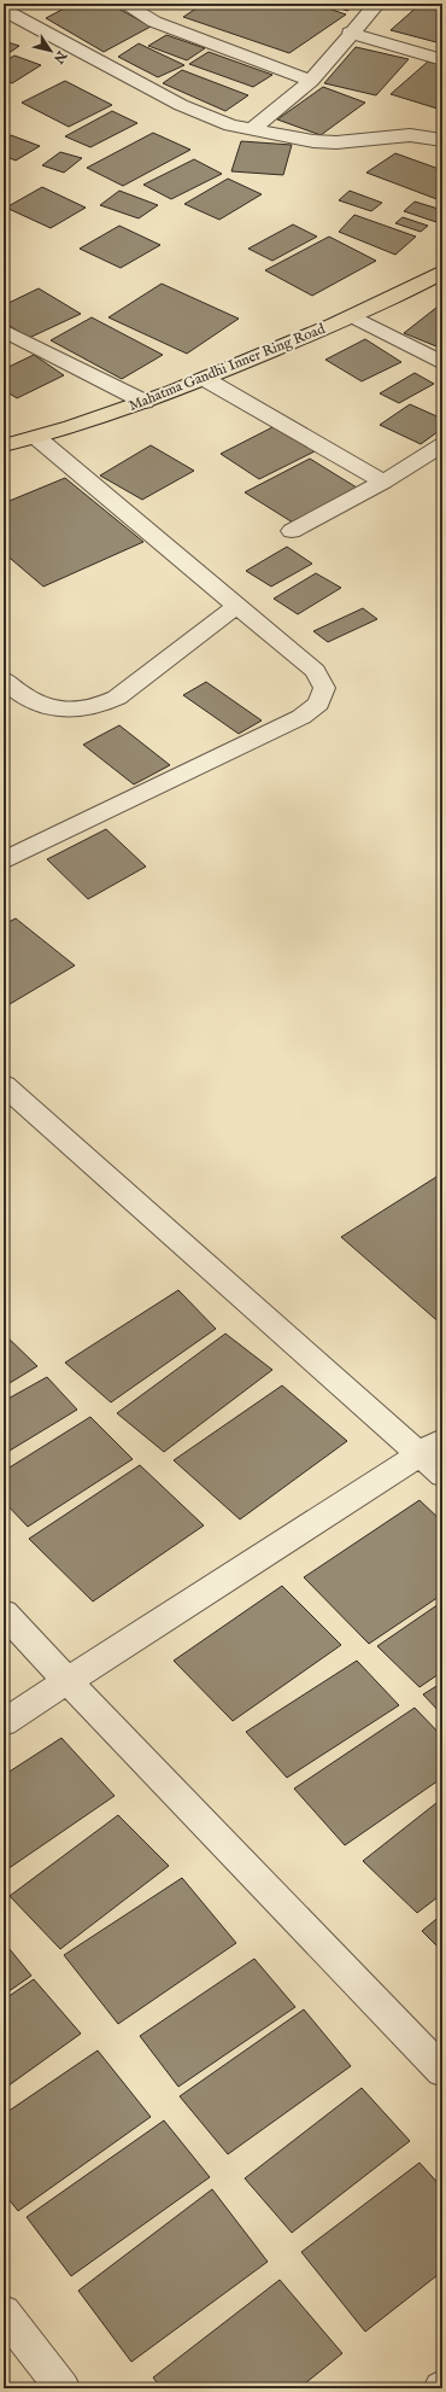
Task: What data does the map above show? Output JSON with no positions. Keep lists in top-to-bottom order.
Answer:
{
  "streets": {
    "main road": ["Mahatma Gandhi Inner Ring Road"]
  },
  "north": "bottom right"
}
